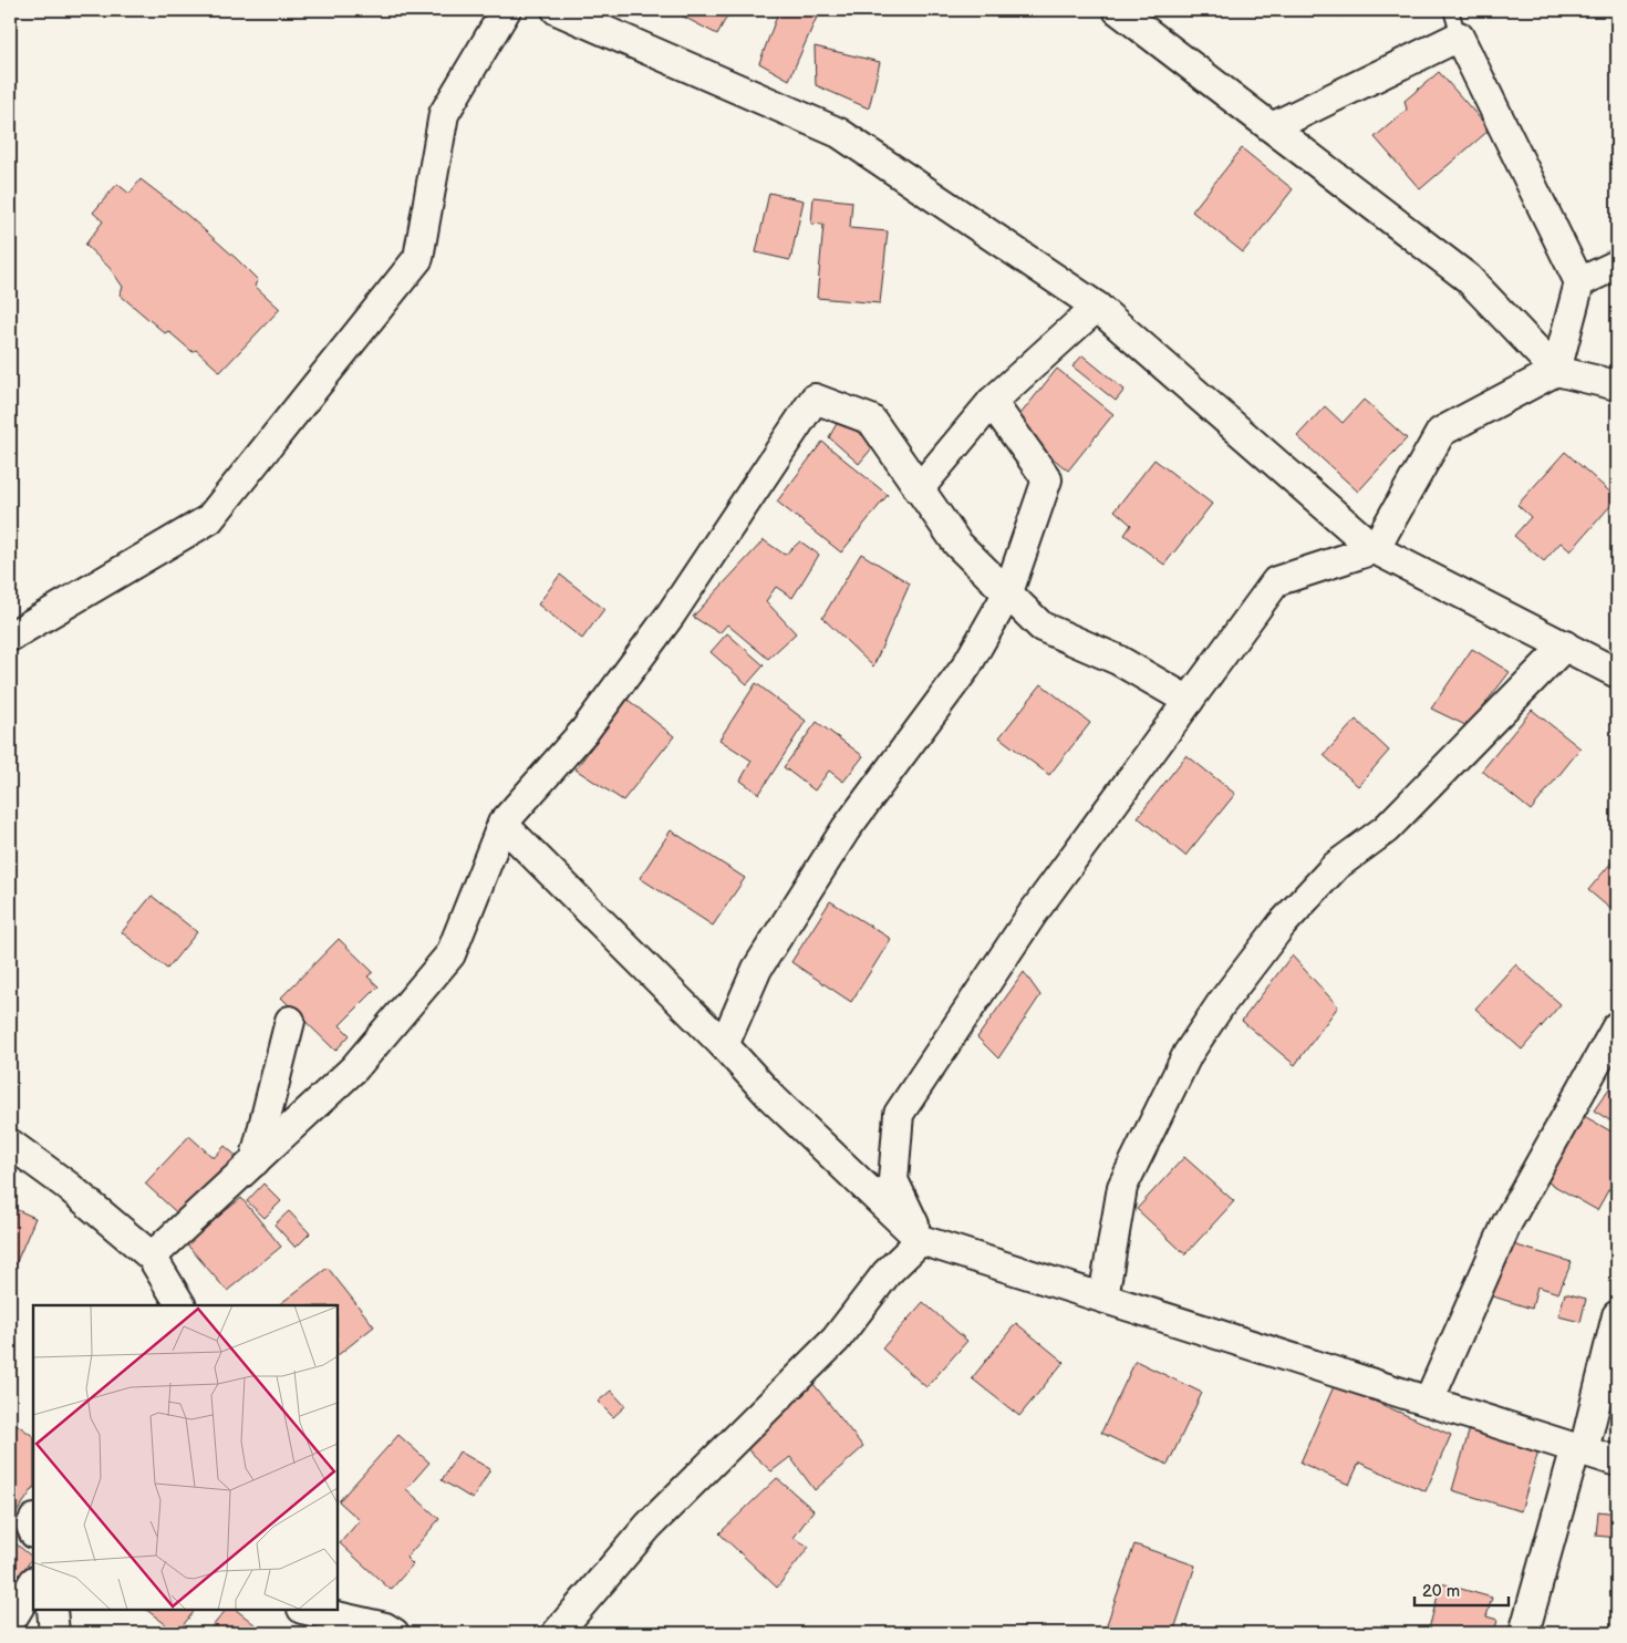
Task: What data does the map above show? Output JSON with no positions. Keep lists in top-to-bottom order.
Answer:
{
  "scale_bar": "20 m"
}
